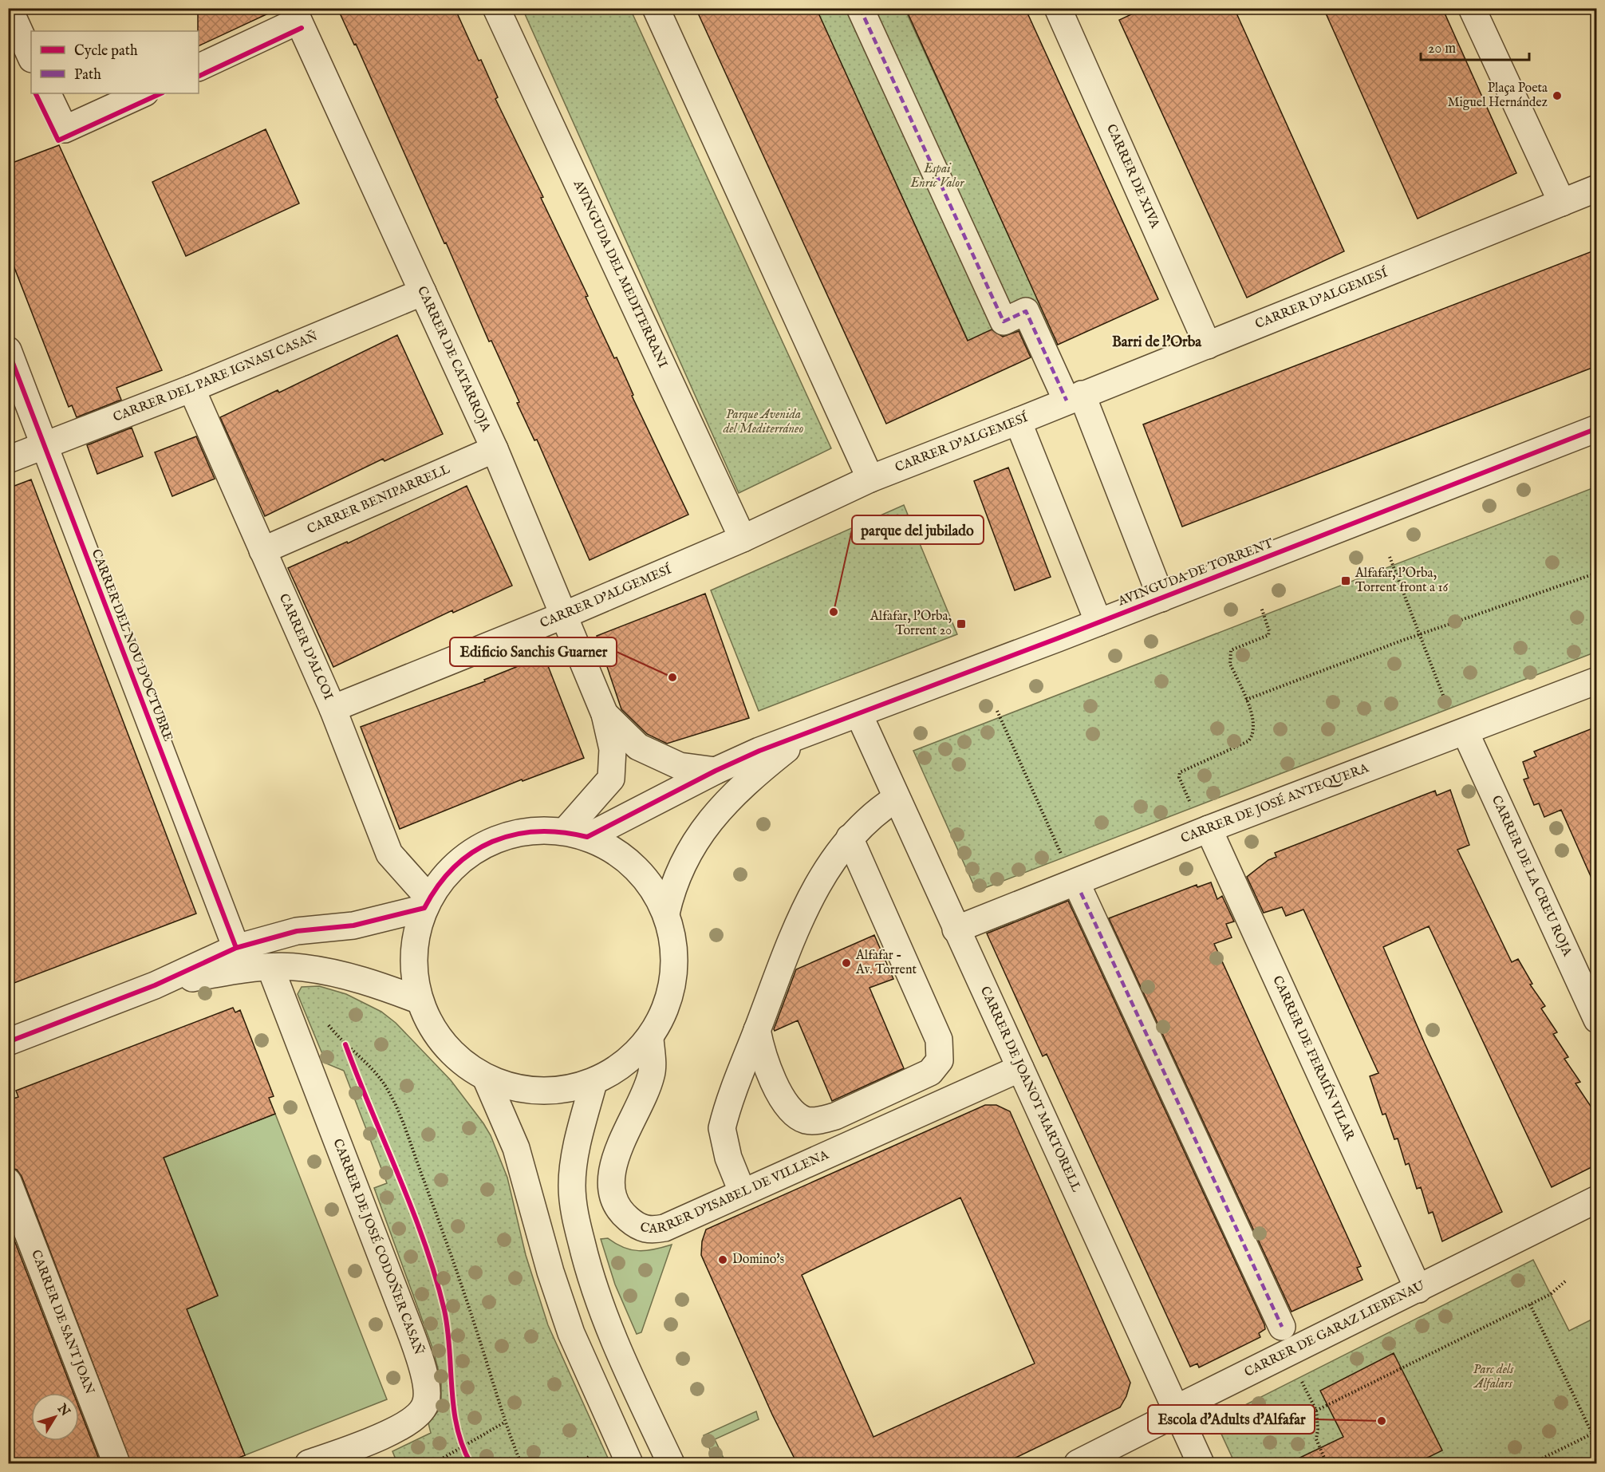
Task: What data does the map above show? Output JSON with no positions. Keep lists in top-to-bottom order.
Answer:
{
  "streets": {
    "street": [
      "CARRER DE XIVA",
      "AVINGUDA DEL MEDITERRANI",
      "CARRER D’ALGEMESÍ",
      "CARRER DE CATARROJA",
      "CARRER DEL PARE IGNASI CASAÑ",
      "CARRER BENIPARRELL",
      "AVINGUDA DE TORRENT",
      "CARRER DEL NOU D'OCTUBRE",
      "CARRER D'ALCOI",
      "CARRER DE JOSÉ ANTEQUERA",
      "CARRER DE LA CREU ROJA",
      "CARRER DE FERMÍN VILAR",
      "CARRER DE JOANOT MARTORELL",
      "CARRER D'ISABEL DE VILLENA",
      "CARRER DE JOSÉ CODOÑER CASAÑ",
      "CARRER DE SANT JOAN",
      "CARRER DE GARAZ LIEBENAU"
    ]
  },
  "crossings": [
    ["CARRER DE XIVA", "CARRER D’ALGEMESÍ"],
    ["AVINGUDA DEL MEDITERRANI", "CARRER D’ALGEMESÍ"],
    ["CARRER D’ALGEMESÍ", "CARRER DE CATARROJA"],
    ["CARRER D’ALGEMESÍ", "CARRER D'ALCOI"],
    ["CARRER DE CATARROJA", "CARRER DEL PARE IGNASI CASAÑ"],
    ["CARRER DE CATARROJA", "CARRER BENIPARRELL"],
    ["CARRER DE CATARROJA", "AVINGUDA DE TORRENT"],
    ["CARRER DEL PARE IGNASI CASAÑ", "CARRER DEL NOU D'OCTUBRE"],
    ["CARRER DEL PARE IGNASI CASAÑ", "CARRER D'ALCOI"],
    ["CARRER BENIPARRELL", "CARRER D'ALCOI"],
    ["AVINGUDA DE TORRENT", "CARRER DE JOANOT MARTORELL"],
    ["CARRER DE JOSÉ ANTEQUERA", "CARRER DE LA CREU ROJA"],
    ["CARRER DE JOSÉ ANTEQUERA", "CARRER DE FERMÍN VILAR"],
    ["CARRER DE JOSÉ ANTEQUERA", "CARRER DE JOANOT MARTORELL"],
    ["CARRER DE FERMÍN VILAR", "CARRER DE GARAZ LIEBENAU"],
    ["CARRER DE JOANOT MARTORELL", "CARRER D'ISABEL DE VILLENA"],
    ["CARRER DE JOANOT MARTORELL", "CARRER DE GARAZ LIEBENAU"]
  ],
  "districts": ["Barri de l'Orba"],
  "parks": ["Espai Enric Valor", "Parque Avenida del Mediterráneo", "Parc dels Alfalars"],
  "places": {
    "other": [
      "Plaça Poeta Miguel Hernández",
      "parque del jubilado",
      "Edificio Sanchis Guarner",
      "Alfafar - Av. Torrent",
      "Domino's",
      "Escola d'Adults d'Alfafar"
    ],
    "transit": ["Alfafar, l'Orba, Torrent front a 16", "Alfafar, l'Orba, Torrent 20"]
  },
  "legend": ["Cycle path", "Path"],
  "scale_bar": "20 m",
  "north": "top right"
}
